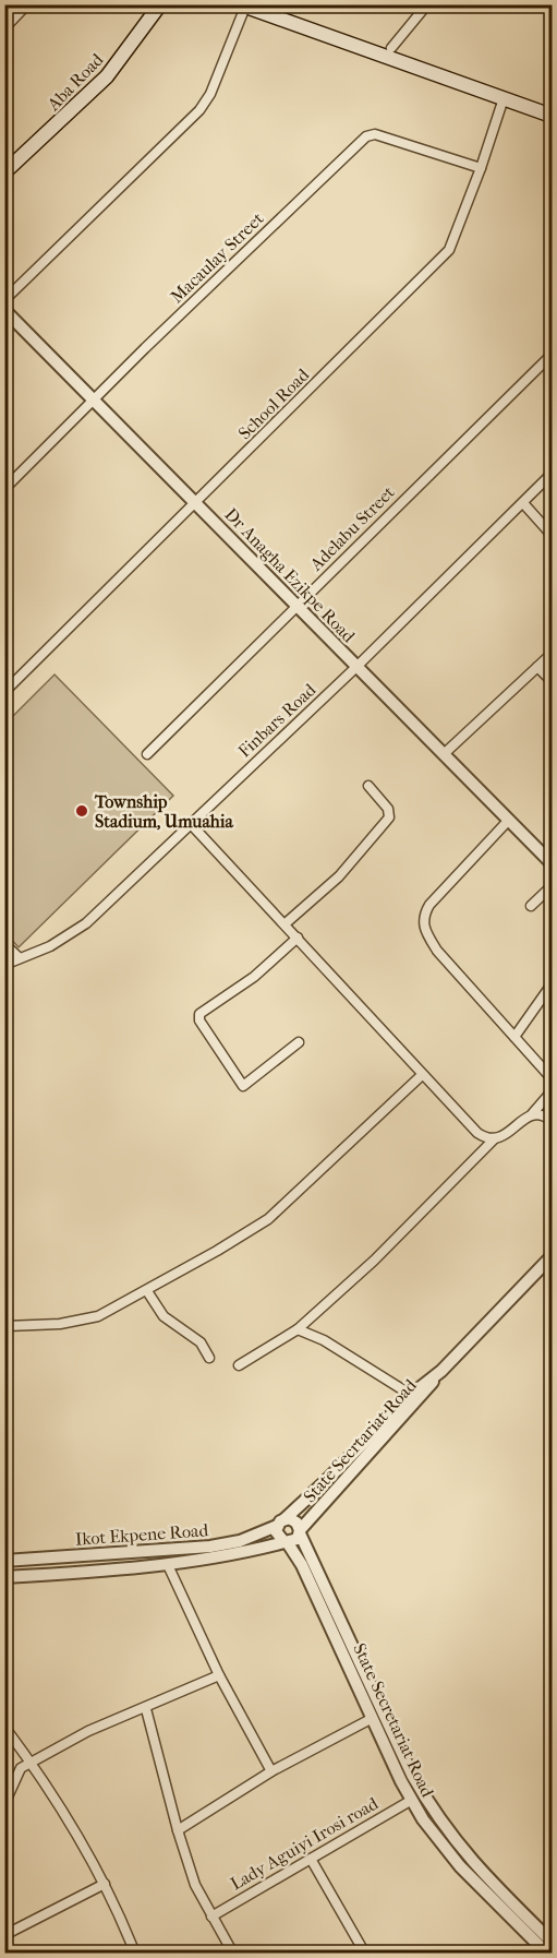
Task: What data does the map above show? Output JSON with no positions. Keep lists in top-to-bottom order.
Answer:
{
  "streets": {
    "main road": ["Aba Road"],
    "street": [
      "Macaulay Street",
      "School Road",
      "Adelabu Street",
      "Dr Anagha Ezikpe Road",
      "Finbars Road",
      "State Secrtariat Road",
      "Ikot Ekpene Road",
      "State Secretariat Road",
      "Lady Aguiyi Irosi road"
    ]
  },
  "crossings": [
    ["Macaulay Street", "School Road"],
    ["Macaulay Street", "Dr Anagha Ezikpe Road"],
    ["School Road", "Dr Anagha Ezikpe Road"],
    ["Adelabu Street", "Dr Anagha Ezikpe Road"],
    ["Dr Anagha Ezikpe Road", "Finbars Road"],
    ["State Secrtariat Road", "Ikot Ekpene Road"],
    ["State Secrtariat Road", "State Secretariat Road"],
    ["Ikot Ekpene Road", "State Secretariat Road"],
    ["State Secretariat Road", "Lady Aguiyi Irosi road"]
  ],
  "places": ["Township Stadium, Umuahia"]
}
